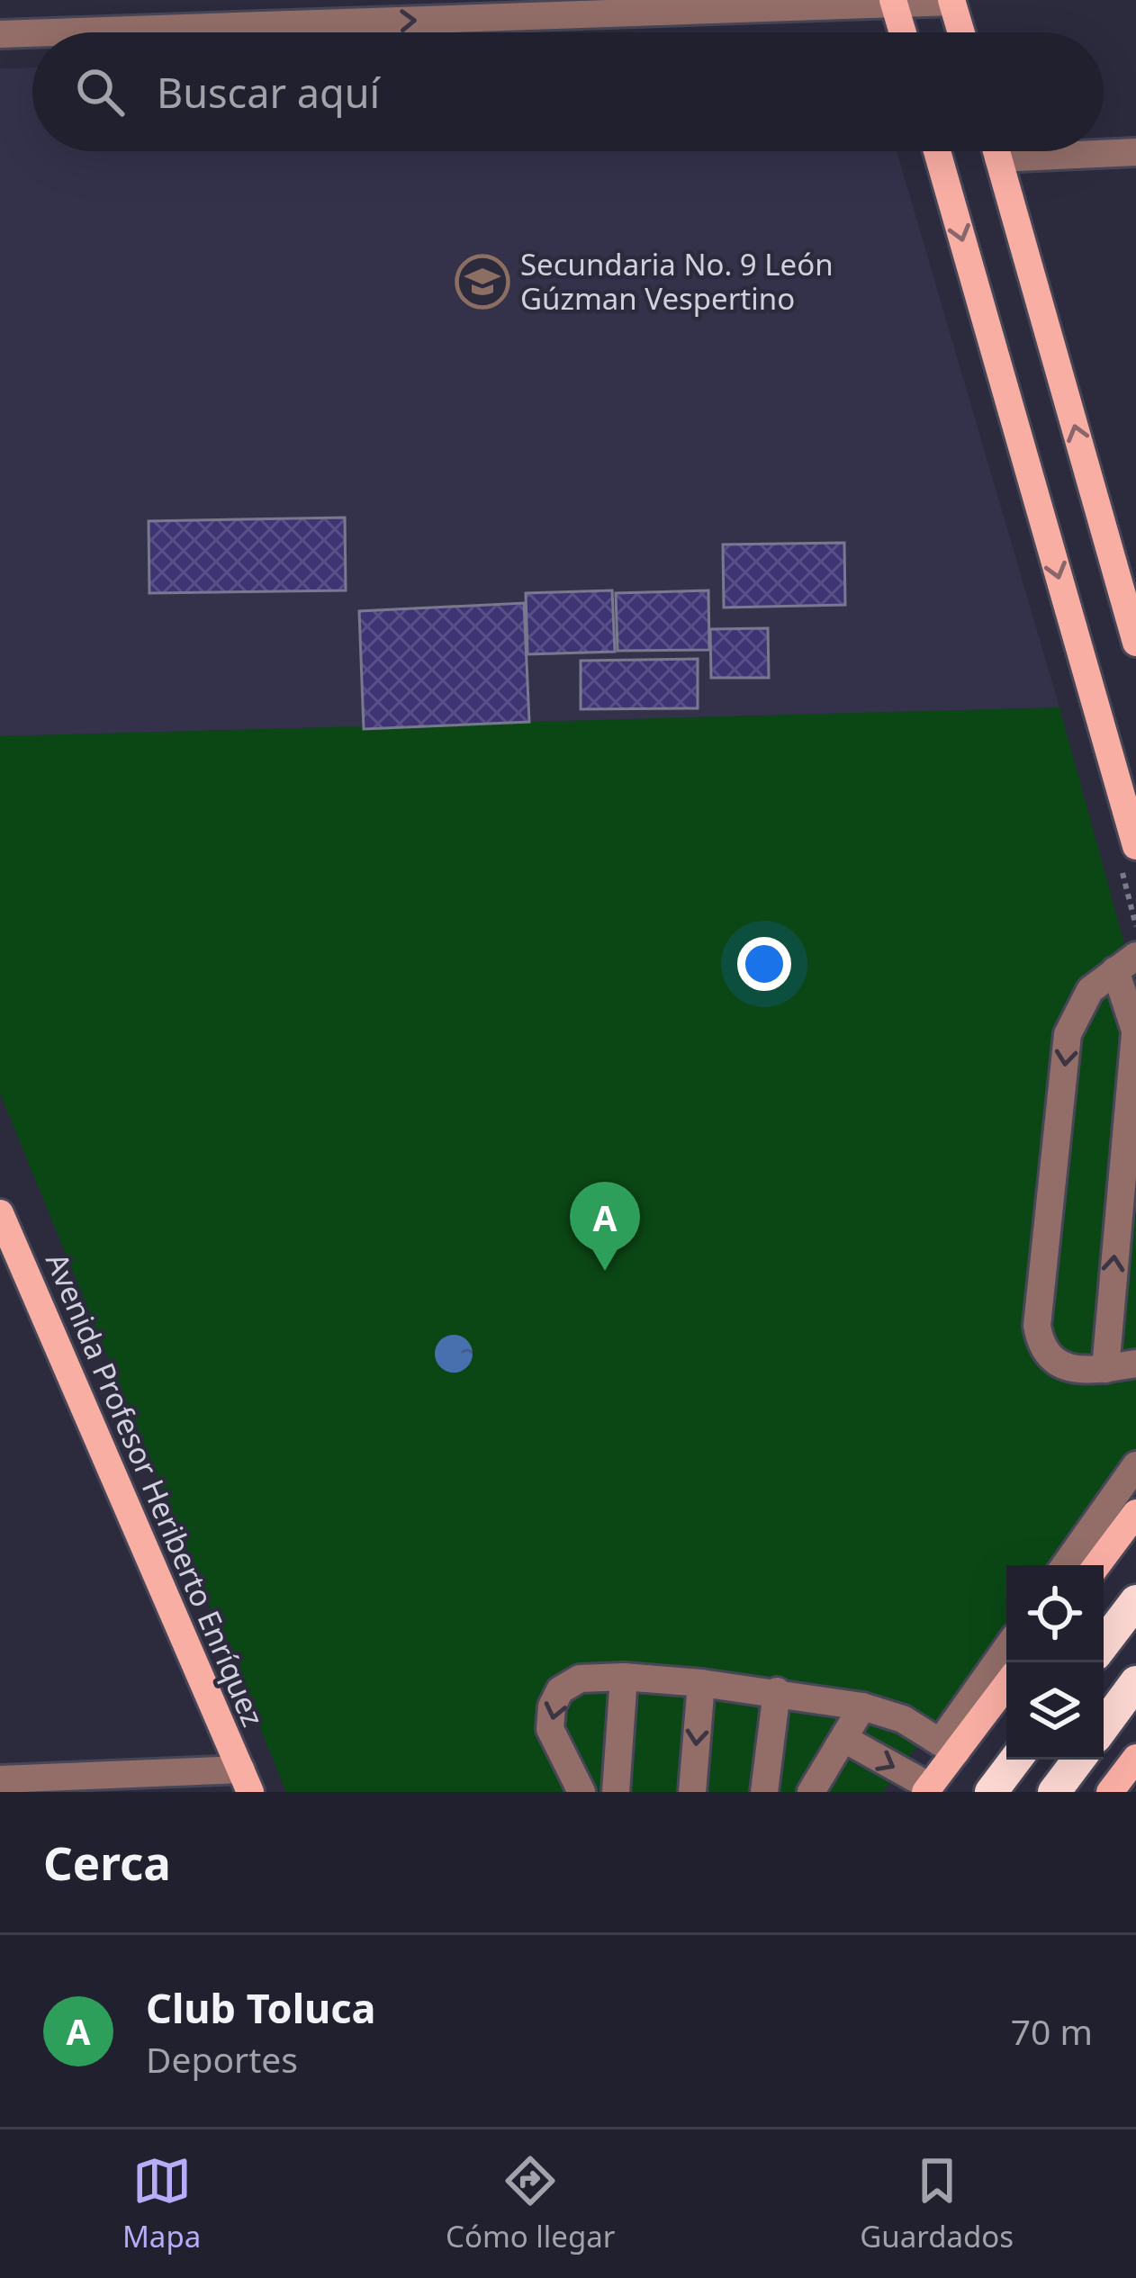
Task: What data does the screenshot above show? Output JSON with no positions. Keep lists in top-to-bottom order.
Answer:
{
  "streets": {
    "main road": ["Avenida Profesor Heriberto Enríquez"]
  },
  "places": {
    "school or university": ["Secundaria No. 9 León Gúzman Vespertino"]
  },
  "page": {
    "search": "Buscar aquí",
    "pins": "A",
    "heading": "Cerca",
    "list": [
      {
        "mark": "A",
        "name": "Club Toluca",
        "note": "Deportes",
        "value": "70 m"
      }
    ],
    "nav": ["Mapa", "Cómo llegar", "Guardados"]
  }
}
